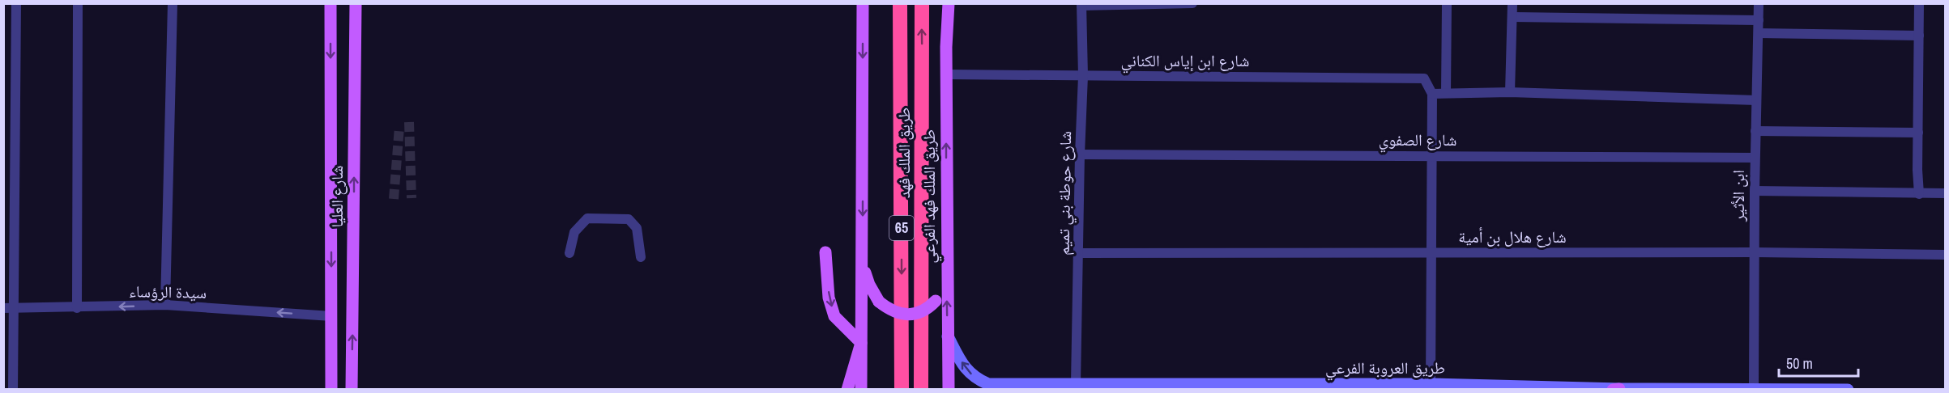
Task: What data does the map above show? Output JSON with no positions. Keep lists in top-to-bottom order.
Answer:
{
  "streets": {
    "highway": ["طريق الملك فهد", "65"],
    "main road": ["شارع العليا", "طريق الملك فهد الفرعي"],
    "street": [
      "شارع ابن إياس الكناني",
      "شارع الصفوي",
      "شارع حوطة بني تميم",
      "ابن الأثير",
      "شارع هلال بن أمية",
      "سيدة الرؤساء",
      "طريق العروبة الفرعي"
    ]
  },
  "crossings": [
    ["شارع ابن إياس الكناني", "شارع حوطة بني تميم"],
    ["شارع ابن إياس الكناني", "طريق الملك فهد الفرعي"],
    ["شارع الصفوي", "شارع حوطة بني تميم"],
    ["شارع الصفوي", "ابن الأثير"],
    ["شارع حوطة بني تميم", "شارع هلال بن أمية"],
    ["شارع حوطة بني تميم", "طريق العروبة الفرعي"],
    ["ابن الأثير", "شارع هلال بن أمية"],
    ["ابن الأثير", "طريق العروبة الفرعي"],
    ["شارع العليا", "سيدة الرؤساء"],
    ["طريق الملك فهد الفرعي", "طريق العروبة الفرعي"]
  ],
  "one_way": ["سيدة الرؤساء"],
  "scale_bar": "50 m"
}
